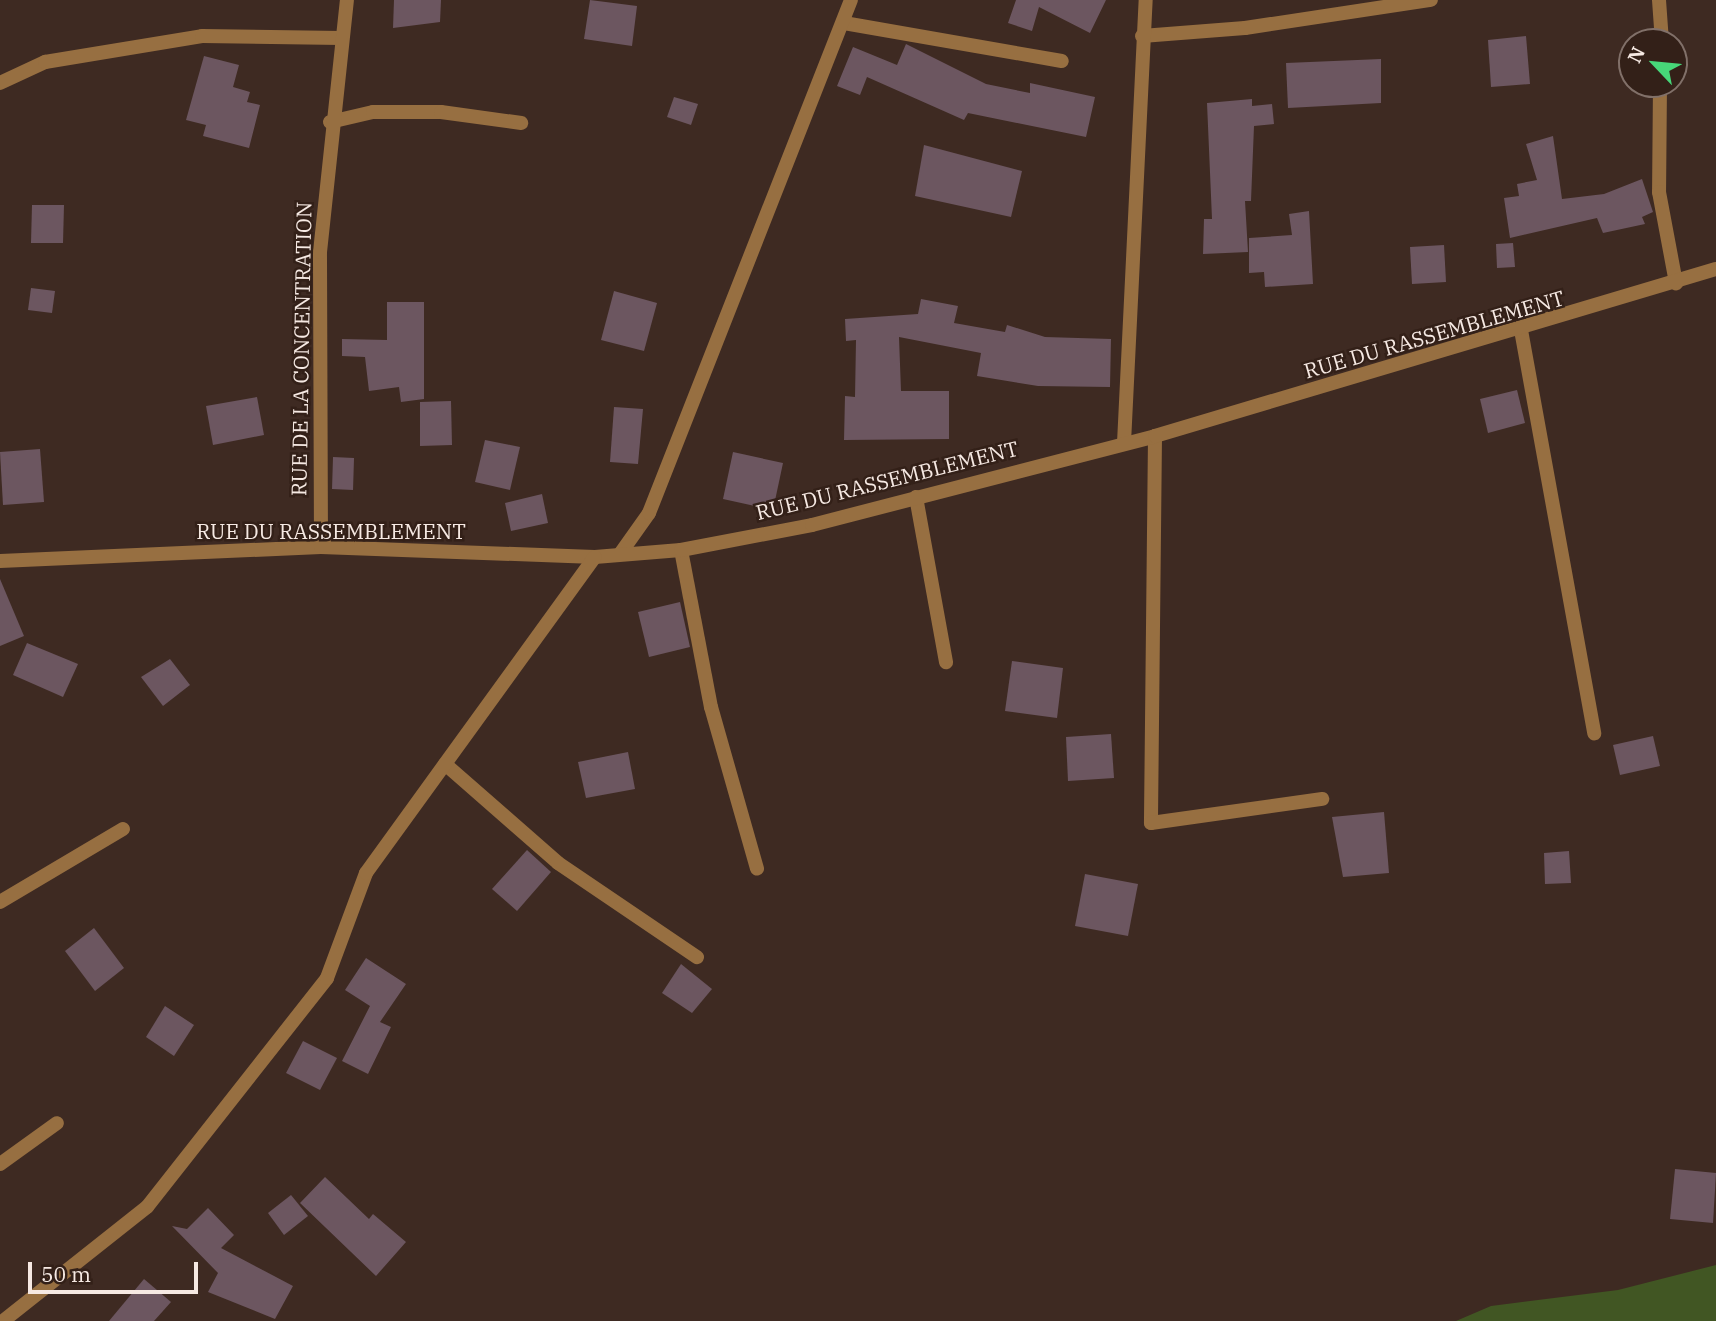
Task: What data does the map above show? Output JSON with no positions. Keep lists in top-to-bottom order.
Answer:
{
  "streets": {
    "street": ["RUE DU RASSEMBLEMENT", "RUE DE LA CONCENTRATION"]
  },
  "crossings": [
    ["RUE DU RASSEMBLEMENT", "RUE DE LA CONCENTRATION"]
  ],
  "scale_bar": "50 m",
  "north": "top left"
}
